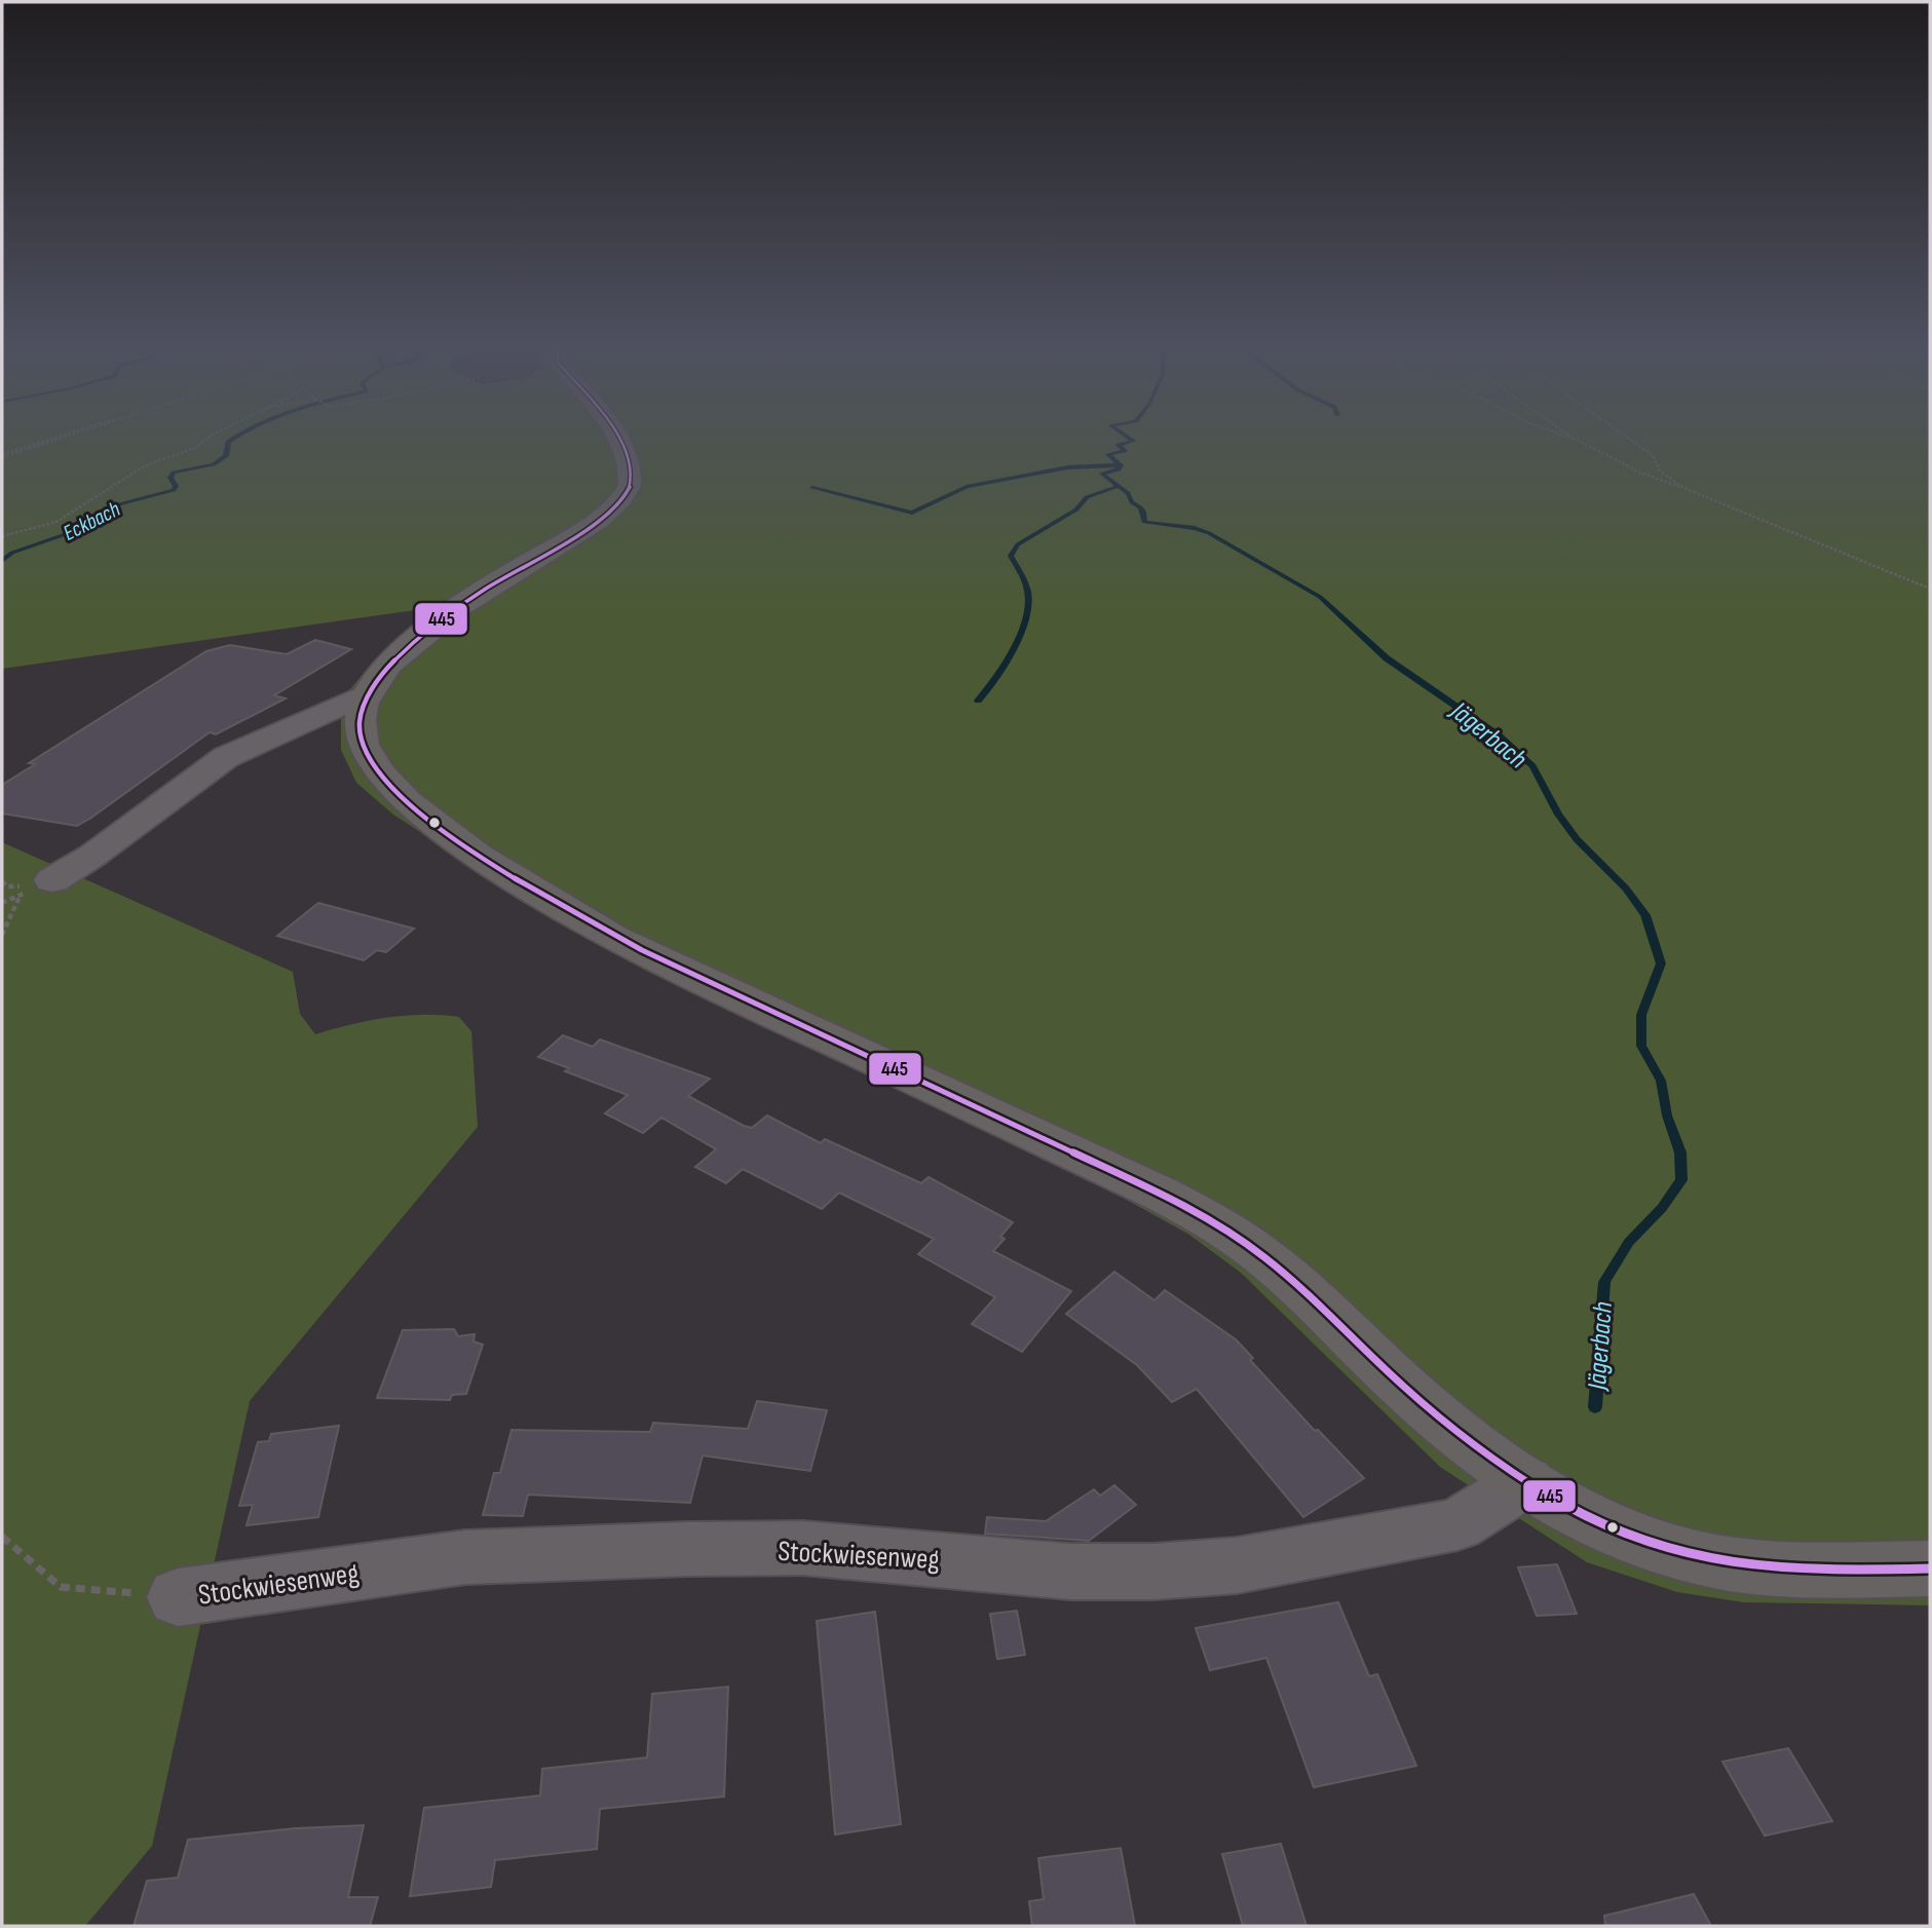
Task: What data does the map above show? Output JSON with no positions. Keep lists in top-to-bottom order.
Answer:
{
  "streets": {
    "street": ["Stockwiesenweg"]
  },
  "water": ["Eckbach", "Jägerbach"],
  "lines": ["transit line 445"]
}
